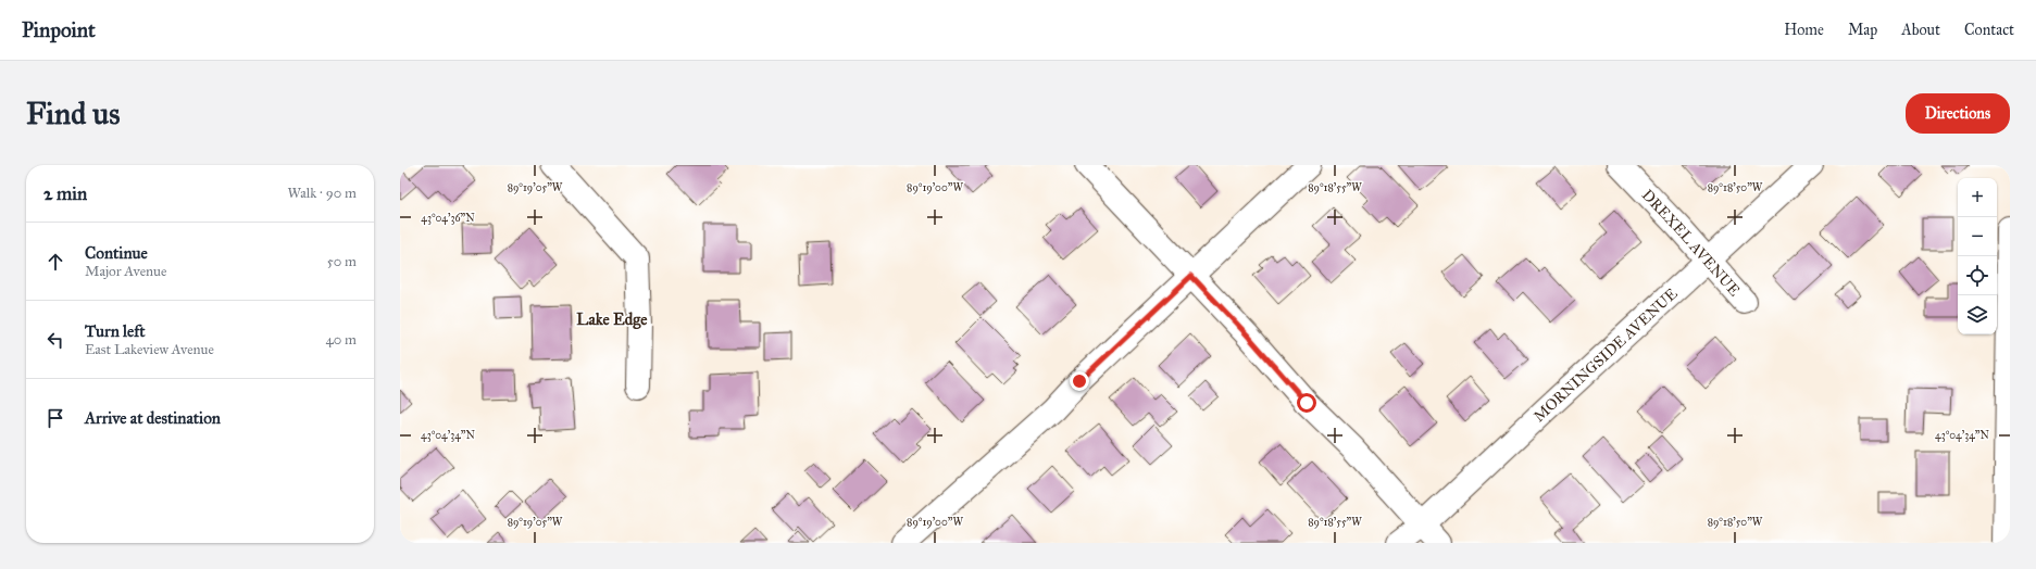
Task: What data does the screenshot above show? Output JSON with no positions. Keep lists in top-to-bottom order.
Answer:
{
  "streets": {
    "street": ["DREXEL AVENUE", "MORNINGSIDE AVENUE"]
  },
  "crossings": [
    ["DREXEL AVENUE", "MORNINGSIDE AVENUE"]
  ],
  "districts": ["Lake Edge"],
  "page": {
    "header": "Pinpoint",
    "nav": [
      "Home",
      "Map",
      "About",
      "Contact"
    ],
    "buttons": "Directions",
    "title": "Find us",
    "heading": ["2 min", "Walk · 90 m"],
    "map_buttons": ["+", "−"],
    "list": [
      ["Continue", "Major Avenue", "50 m"],
      ["Turn left", "East Lakeview Avenue", "40 m"],
      "Arrive at destination"
    ]
  },
  "coordinates": [
    "89°19'05\"W",
    "89°19'00\"W",
    "89°18'55\"W",
    "89°18'50\"W",
    "43°04'36\"N",
    "43°04'34\"N"
  ]
}
